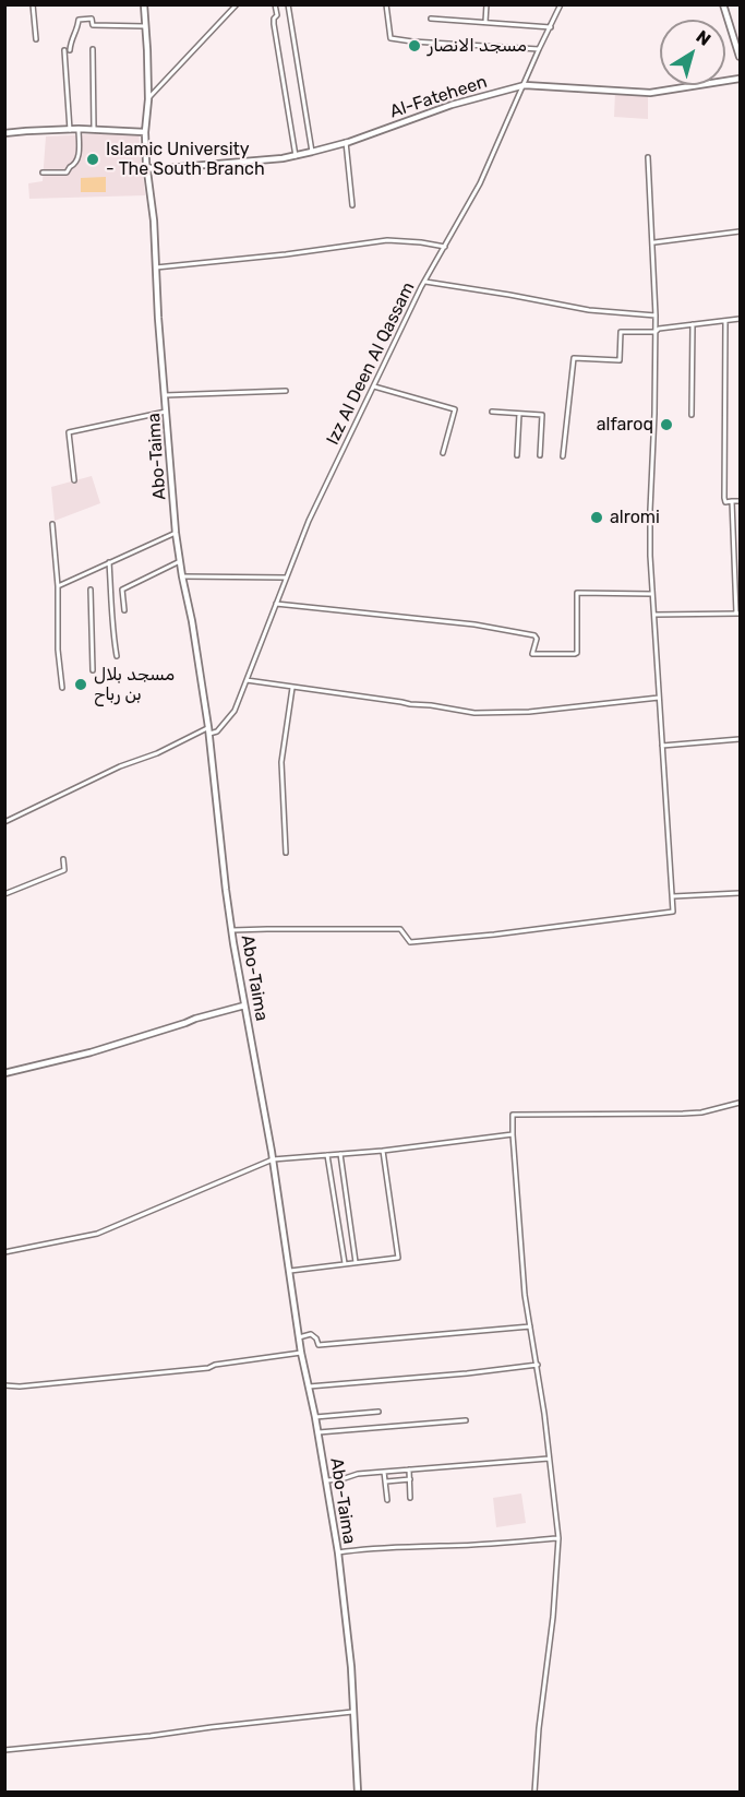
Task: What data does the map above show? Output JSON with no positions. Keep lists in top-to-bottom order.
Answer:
{
  "streets": {
    "street": ["Al-Fateheen", "Izz Al Deen Al Qassam", "Abo-Taima"]
  },
  "crossings": [
    ["Al-Fateheen", "Izz Al Deen Al Qassam"],
    ["Al-Fateheen", "Abo-Taima"],
    ["Izz Al Deen Al Qassam", "Abo-Taima"]
  ],
  "places": [
    "مسجد الانصار",
    "Islamic University - The South Branch",
    "alfaroq",
    "alromi",
    "مسجد بلال بن رباح"
  ],
  "north": "top right"
}
